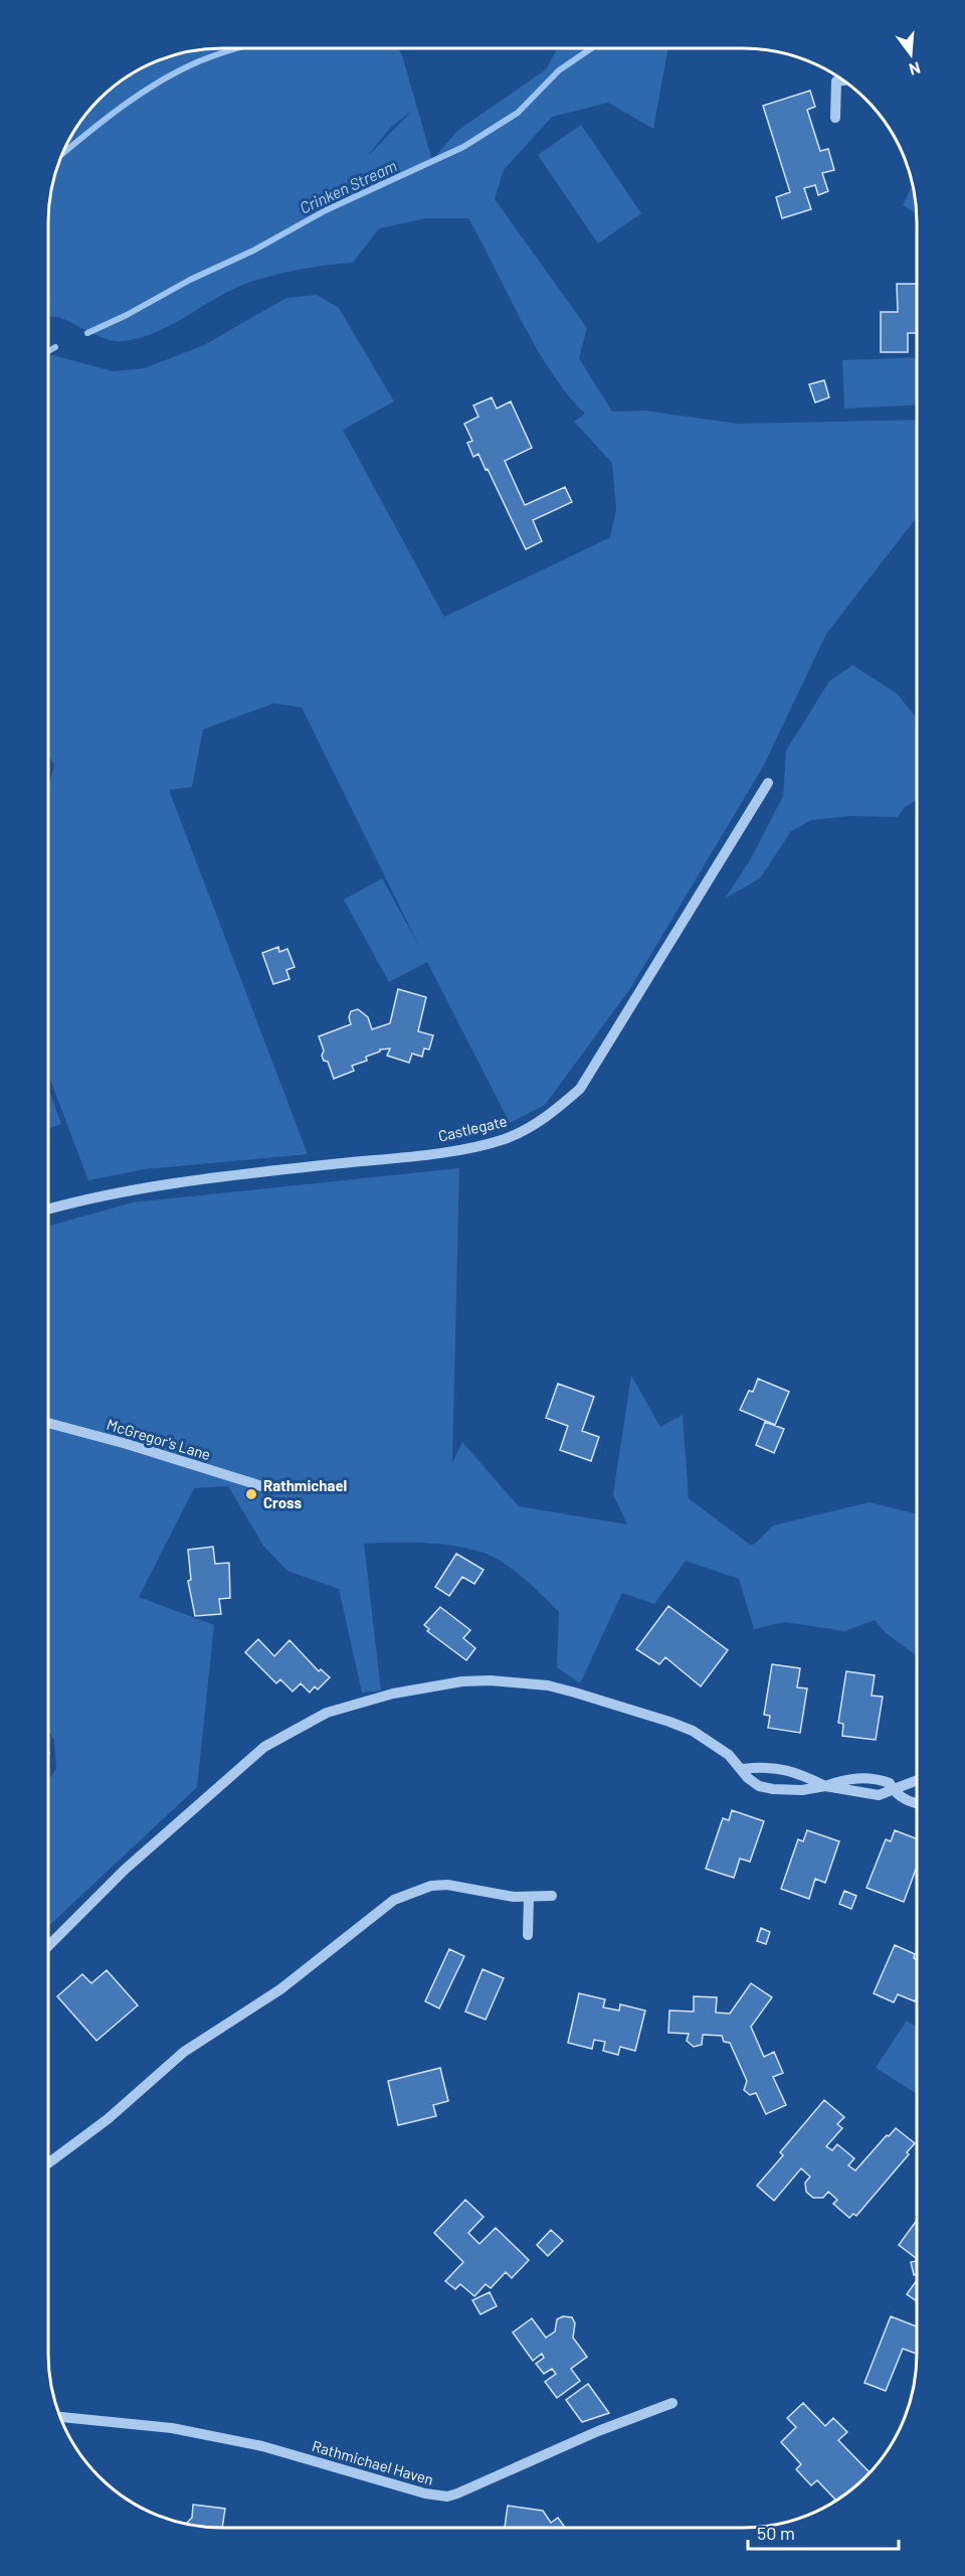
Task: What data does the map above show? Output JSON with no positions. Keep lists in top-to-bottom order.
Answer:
{
  "streets": {
    "street": ["Castlegate", "McGregor's Lane", "Rathmichael Haven"]
  },
  "water": ["Crinken Stream"],
  "places": ["Rathmichael Cross"],
  "scale_bar": "50 m",
  "north": "bottom"
}
